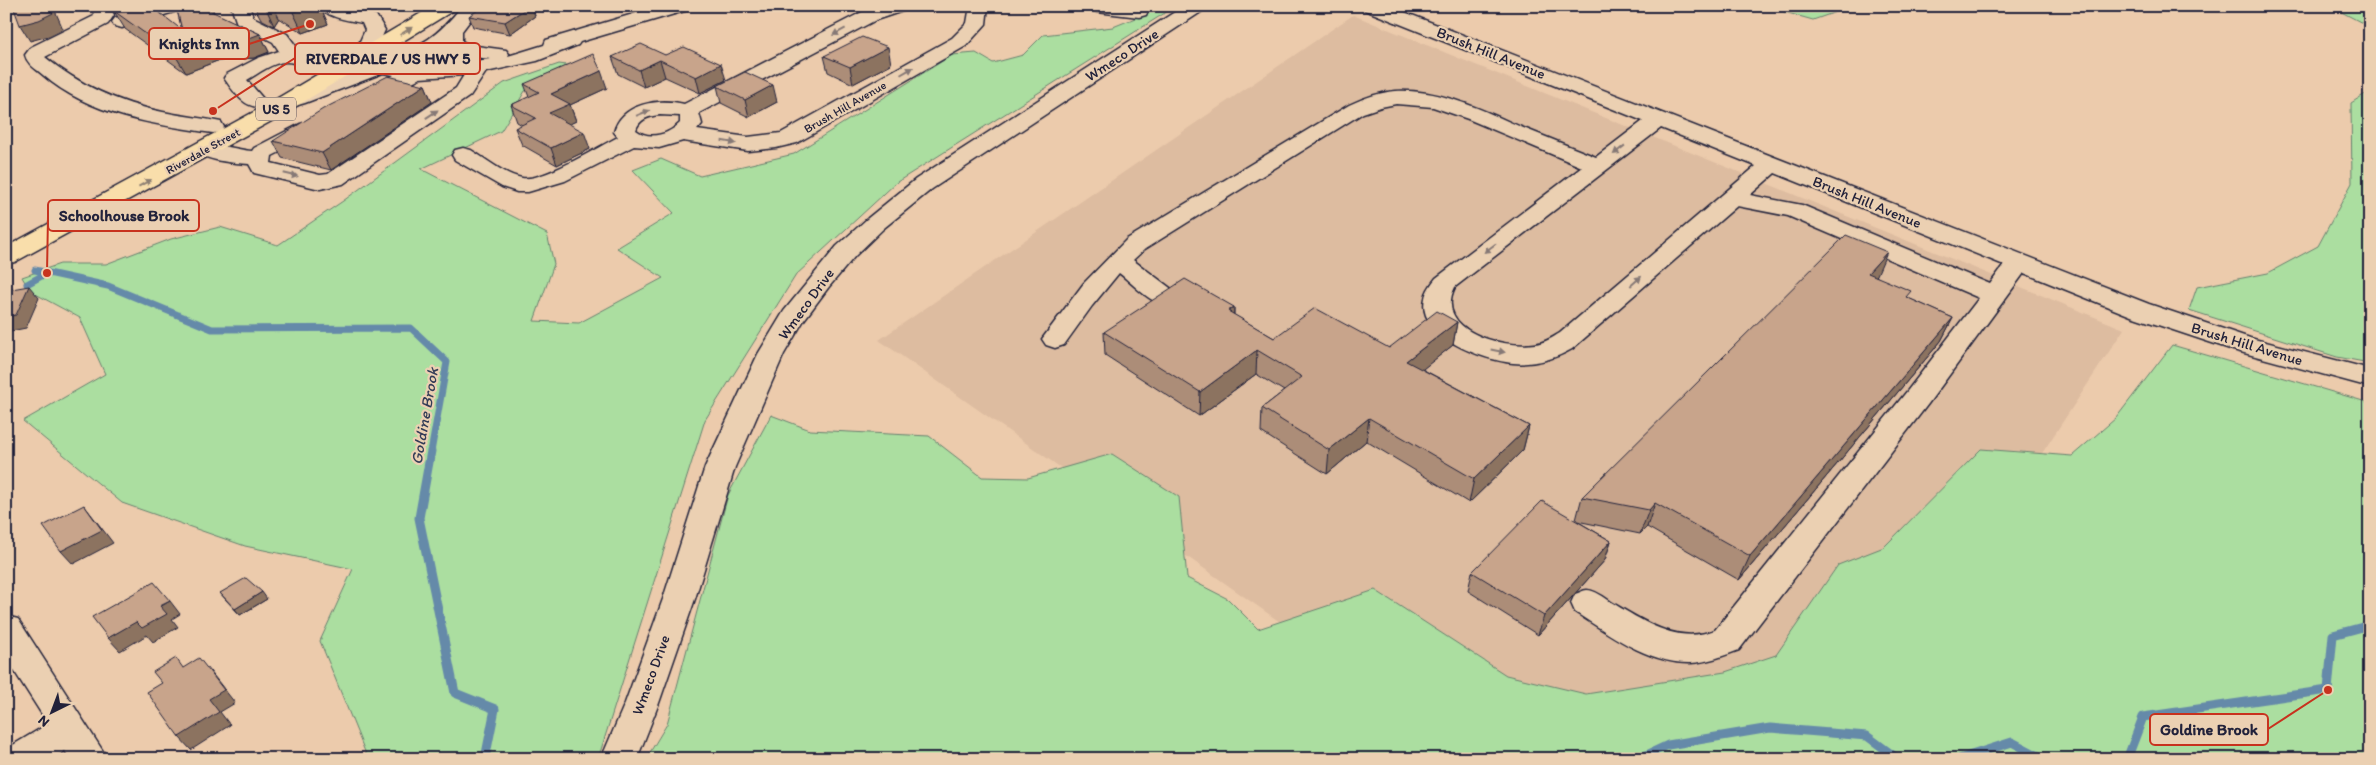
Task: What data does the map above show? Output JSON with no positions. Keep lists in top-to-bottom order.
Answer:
{
  "streets": {
    "main road": ["US 5", "Riverdale Street"],
    "street": ["Brush Hill Avenue", "Wmeco Drive"]
  },
  "water": ["Goldine Brook"],
  "places": [
    "Knights Inn",
    "RIVERDALE / US HWY 5",
    "Schoolhouse Brook",
    "Goldine Brook"
  ],
  "north": "bottom left"
}
